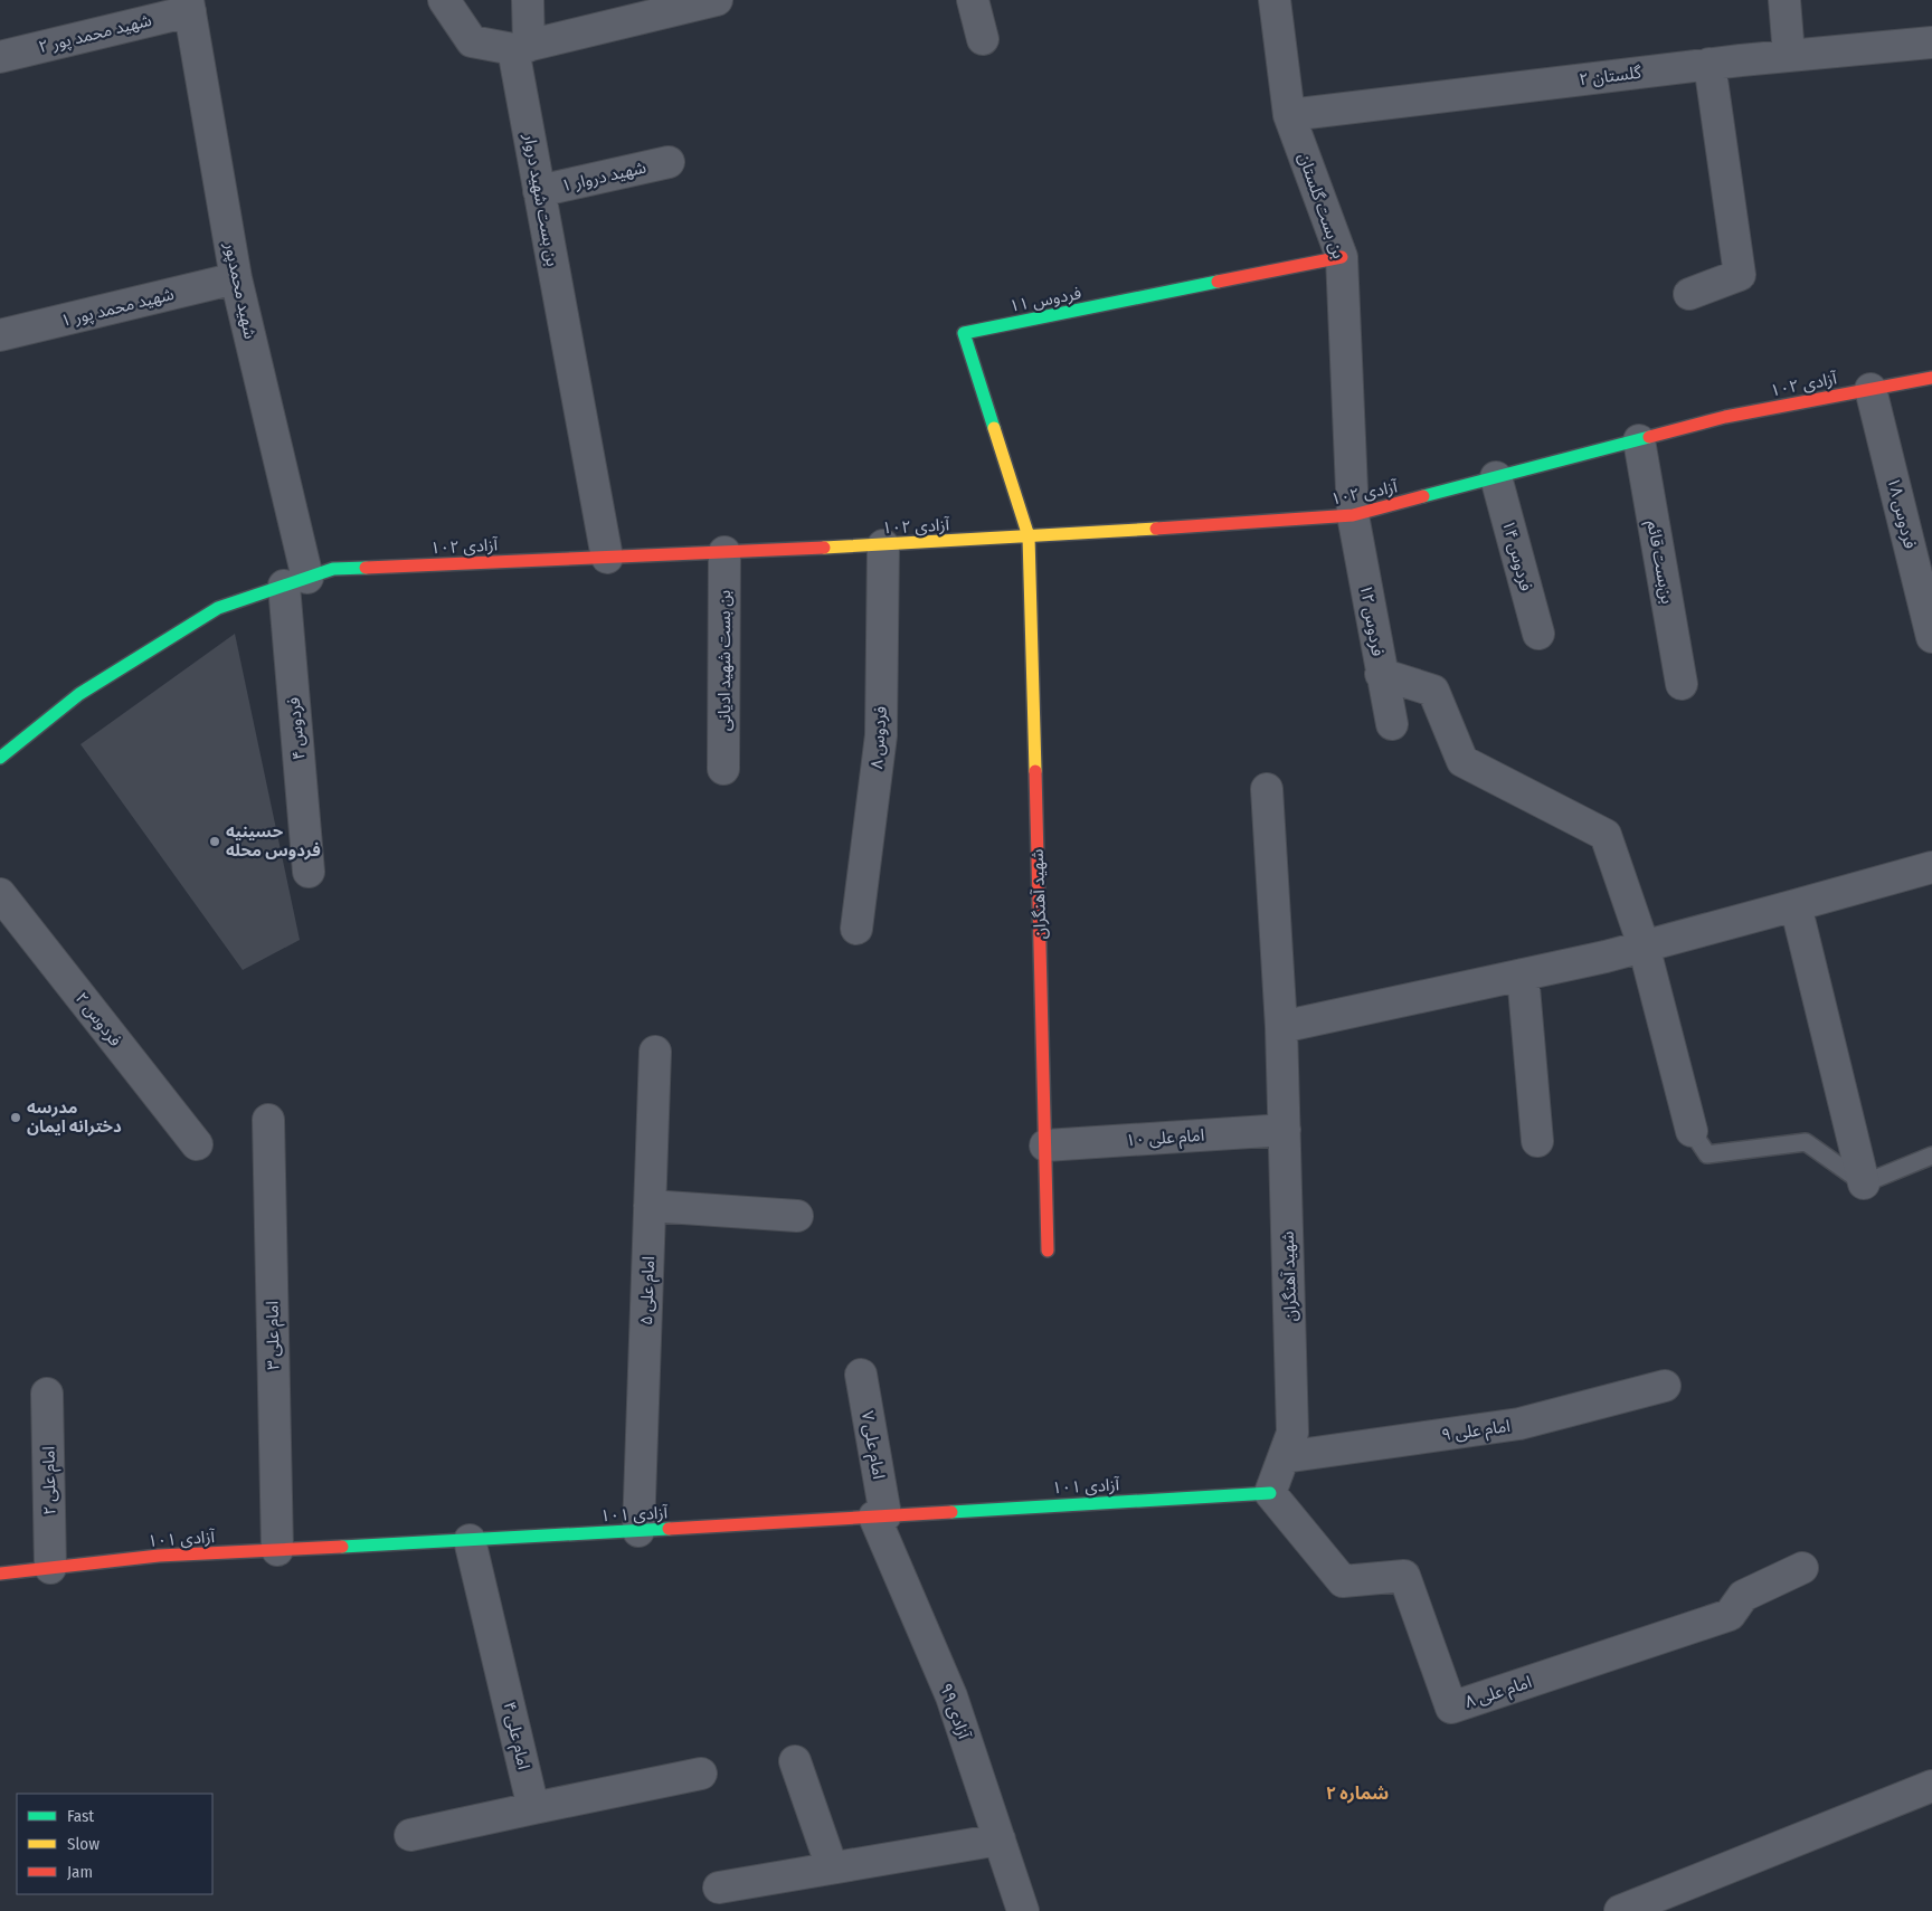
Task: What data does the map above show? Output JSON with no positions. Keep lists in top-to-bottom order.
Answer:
{
  "streets": {
    "street": [
      "شهید محمد پور ۲",
      "گلستان ۲",
      "شهید دروار ۱",
      "بن بست شهید دروار",
      "بن بست گلستان",
      "شهید محمدپور",
      "فردوس ۱۱",
      "شهید محمد پور ۱",
      "آزادی ۱۰۲",
      "فردوس ۱۸",
      "فردوس ۱۴",
      "بن‌بست قائم",
      "فردوس ۱۲",
      "بن بست شهید ادیانی",
      "فردوس ۴",
      "فردوس ۸",
      "شهید آهنگران",
      "فردوس ۲",
      "امام علی ۱۰",
      "امام علی ۵",
      "امام علی ۳",
      "امام علی ۹",
      "امام علی ۷",
      "امام علی ۲",
      "آزادی ۱۰۱",
      "امام علی ۸",
      "آزادی ٩٩",
      "امام علی ۴"
    ]
  },
  "crossings": [
    ["شهید محمد پور ۲", "شهید محمدپور"],
    ["گلستان ۲", "بن بست گلستان"],
    ["شهید دروار ۱", "بن بست شهید دروار"],
    ["بن بست شهید دروار", "آزادی ۱۰۲"],
    ["بن بست گلستان", "فردوس ۱۱"],
    ["بن بست گلستان", "آزادی ۱۰۲"],
    ["بن بست گلستان", "فردوس ۱۲"],
    ["شهید محمدپور", "شهید محمد پور ۱"],
    ["شهید محمدپور", "آزادی ۱۰۲"],
    ["شهید محمدپور", "فردوس ۴"],
    ["فردوس ۱۱", "آزادی ۱۰۲"],
    ["فردوس ۱۱", "شهید آهنگران"],
    ["آزادی ۱۰۲", "فردوس ۱۸"],
    ["آزادی ۱۰۲", "فردوس ۱۴"],
    ["آزادی ۱۰۲", "بن‌بست قائم"],
    ["آزادی ۱۰۲", "فردوس ۱۲"],
    ["آزادی ۱۰۲", "بن بست شهید ادیانی"],
    ["آزادی ۱۰۲", "فردوس ۴"],
    ["آزادی ۱۰۲", "فردوس ۸"],
    ["آزادی ۱۰۲", "شهید آهنگران"],
    ["شهید آهنگران", "امام علی ۱۰"],
    ["شهید آهنگران", "امام علی ۹"],
    ["شهید آهنگران", "آزادی ۱۰۱"],
    ["شهید آهنگران", "امام علی ۸"],
    ["امام علی ۵", "آزادی ۱۰۱"],
    ["امام علی ۳", "آزادی ۱۰۱"],
    ["امام علی ۷", "آزادی ۱۰۱"],
    ["امام علی ۷", "آزادی ٩٩"],
    ["امام علی ۲", "آزادی ۱۰۱"],
    ["آزادی ۱۰۱", "امام علی ۸"],
    ["آزادی ۱۰۱", "آزادی ٩٩"],
    ["آزادی ۱۰۱", "امام علی ۴"]
  ],
  "districts": ["شماره ۲"],
  "places": ["حسینیه فردوس محله", "مدرسه دخترانه ایمان"],
  "legend": ["Fast", "Slow", "Jam"]
}
